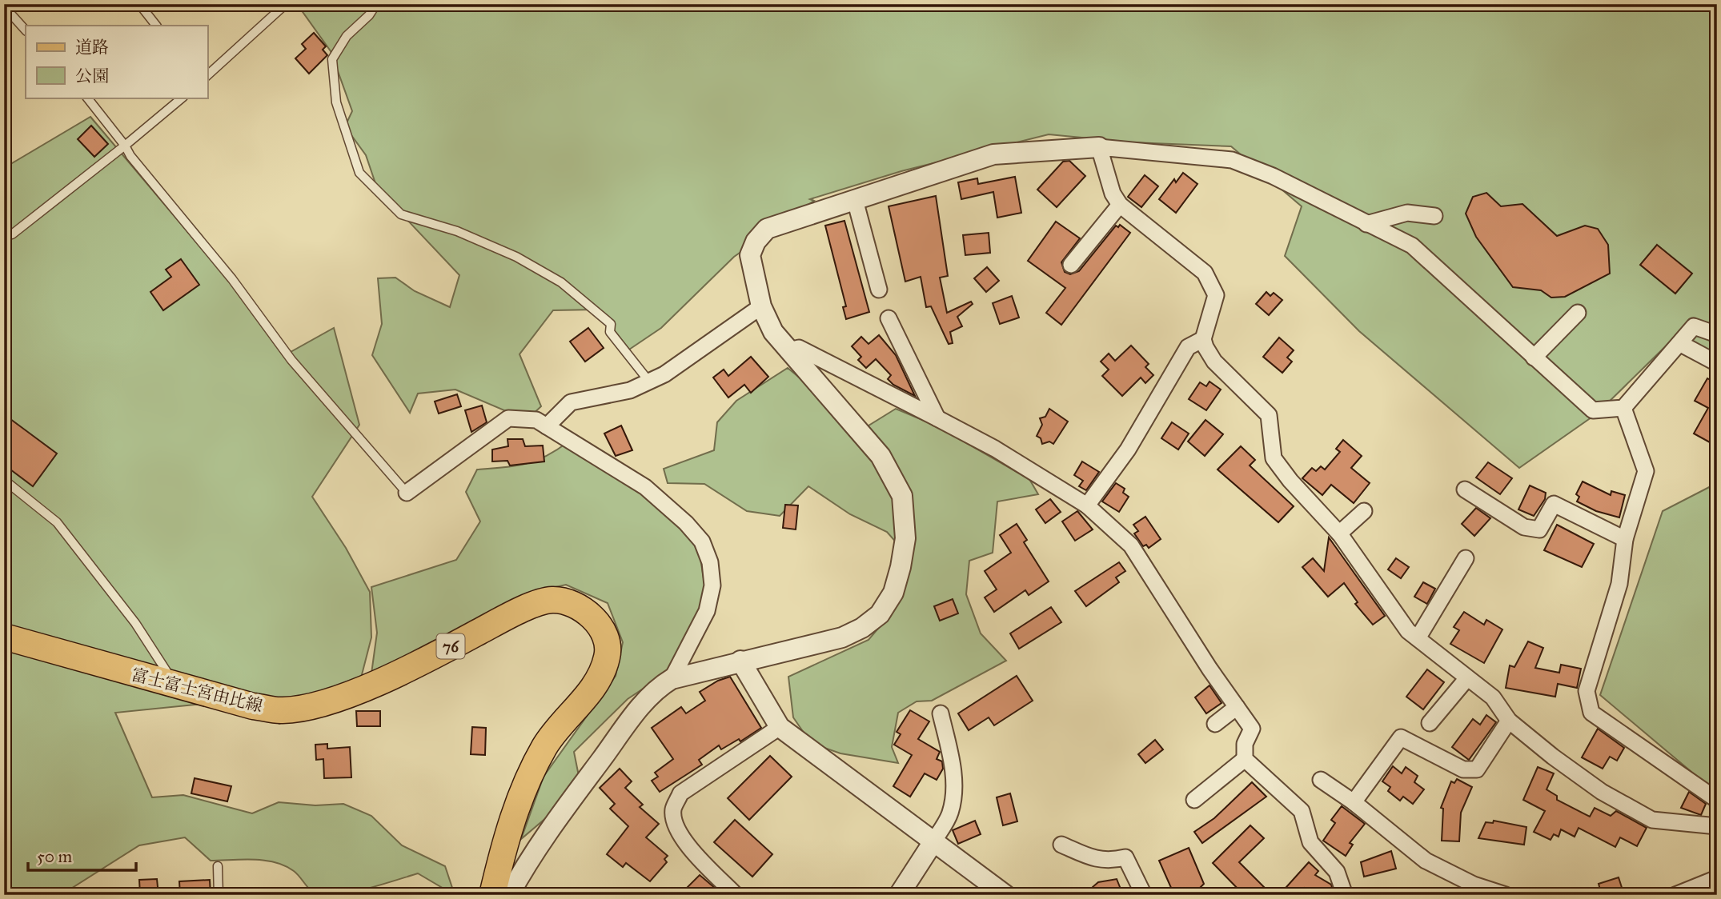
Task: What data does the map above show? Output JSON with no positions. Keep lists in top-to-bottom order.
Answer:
{
  "streets": {
    "main road": ["76", "富士富士宮由比線"]
  },
  "legend": ["道路", "公園"],
  "scale_bar": "50 m"
}
